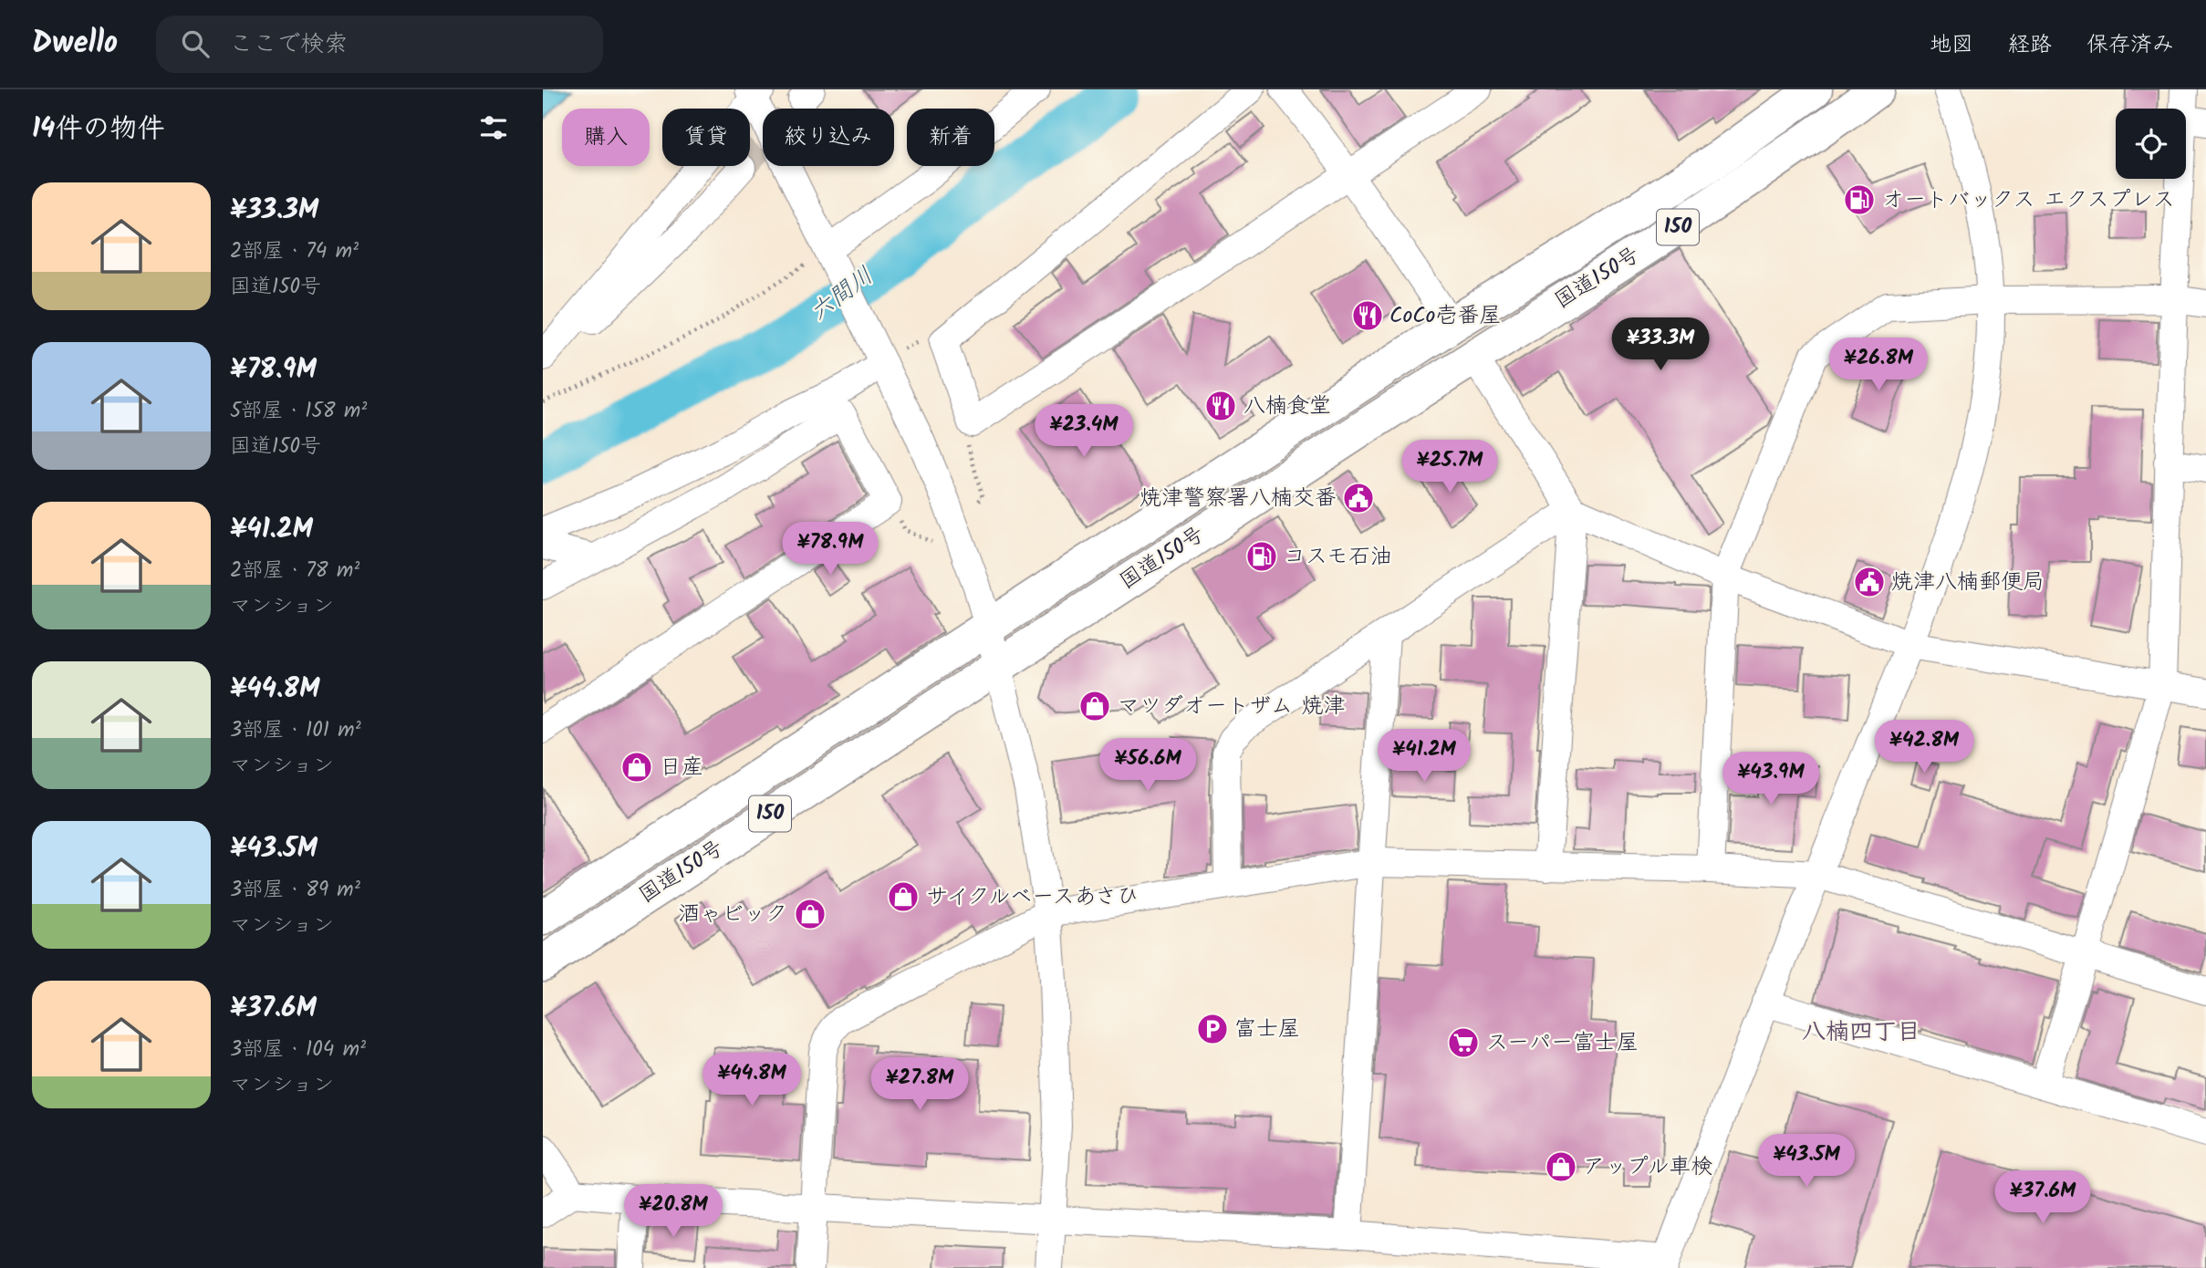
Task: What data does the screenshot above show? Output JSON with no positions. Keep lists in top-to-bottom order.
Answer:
{
  "streets": {
    "highway": ["150", "国道150号"]
  },
  "districts": ["八楠四丁目"],
  "water": ["六間川"],
  "places": {
    "fuel station": ["オートバックス エクスプレス", "コスモ石油"],
    "restaurant": ["CoCo壱番屋", "八楠食堂"],
    "public building": ["焼津警察署八楠交番", "焼津八楠郵便局"],
    "shop": [
      "マツダオートザム 焼津",
      "日産",
      "サイクルベースあさひ",
      "酒ゃビック",
      "アップル車検"
    ],
    "parking": ["富士屋"],
    "supermarket": ["スーパー富士屋"]
  },
  "page": {
    "header": "Dwello",
    "search": "ここで検索",
    "nav": ["地図", "経路", "保存済み"],
    "heading": "14件の物件",
    "chip": [
      "購入",
      "賃貸",
      "絞り込み",
      "新着"
    ],
    "list": [
      {
        "name": "¥33.3M",
        "note": "2部屋 · 74 m² · 国道150号"
      },
      {
        "name": "¥78.9M",
        "note": "5部屋 · 158 m² · 国道150号"
      },
      {
        "name": "¥41.2M",
        "note": "2部屋 · 78 m² · マンション"
      },
      {
        "name": "¥44.8M",
        "note": "3部屋 · 101 m² · マンション"
      },
      {
        "name": "¥43.5M",
        "note": "3部屋 · 89 m² · マンション"
      },
      {
        "name": "¥37.6M",
        "note": "3部屋 · 104 m² · マンション"
      }
    ],
    "price": [
      "¥33.3M",
      "¥26.8M",
      "¥23.4M",
      "¥25.7M",
      "¥78.9M",
      "¥42.8M",
      "¥41.2M",
      "¥56.6M",
      "¥43.9M",
      "¥44.8M",
      "¥27.8M",
      "¥43.5M",
      "¥37.6M",
      "¥20.8M"
    ]
  }
}
